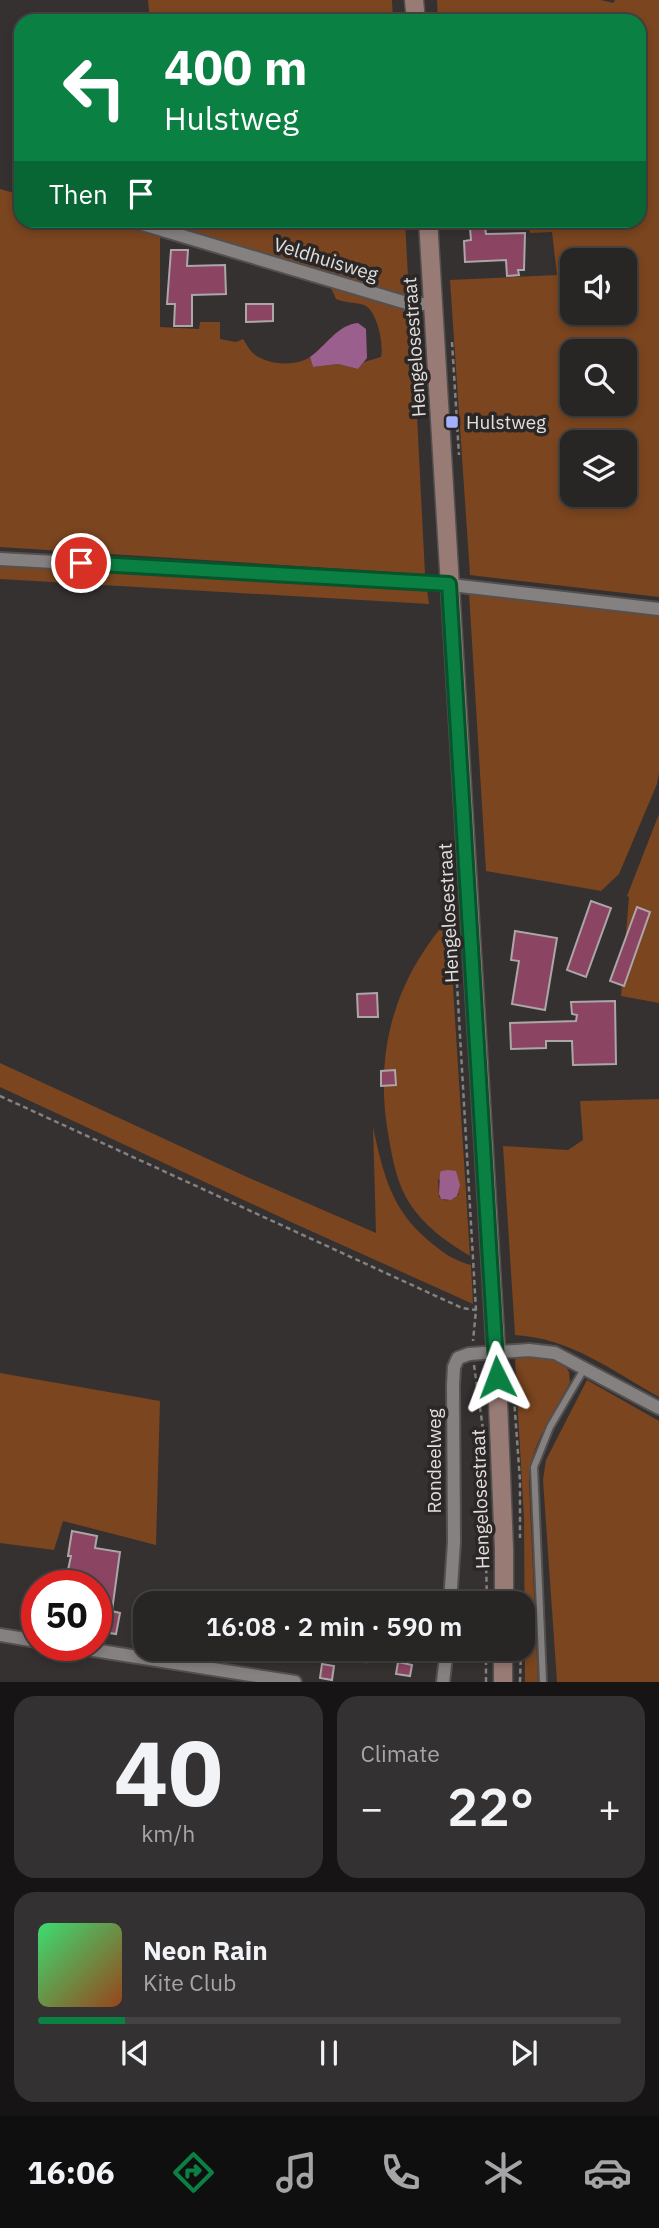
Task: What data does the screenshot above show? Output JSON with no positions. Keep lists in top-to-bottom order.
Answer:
{
  "streets": {
    "main road": ["Hengelosestraat"],
    "street": ["Veldhuisweg", "Rondeelweg"]
  },
  "crossings": [
    ["Veldhuisweg", "Hengelosestraat"],
    ["Hengelosestraat", "Rondeelweg"]
  ],
  "places": {
    "transit": ["Hulstweg"]
  },
  "page": {
    "turn": ["400 m", "Hulstweg"],
    "then": "Then",
    "limit": "50",
    "trip": "16:08 · 2 min · 590 m",
    "tile": [
      ["40", "km/h"],
      "Climate"
    ],
    "heat": ["−", "22°", "+"],
    "song": ["Neon Rain", "Kite Club"],
    "tabs": "16:06"
  }
}
